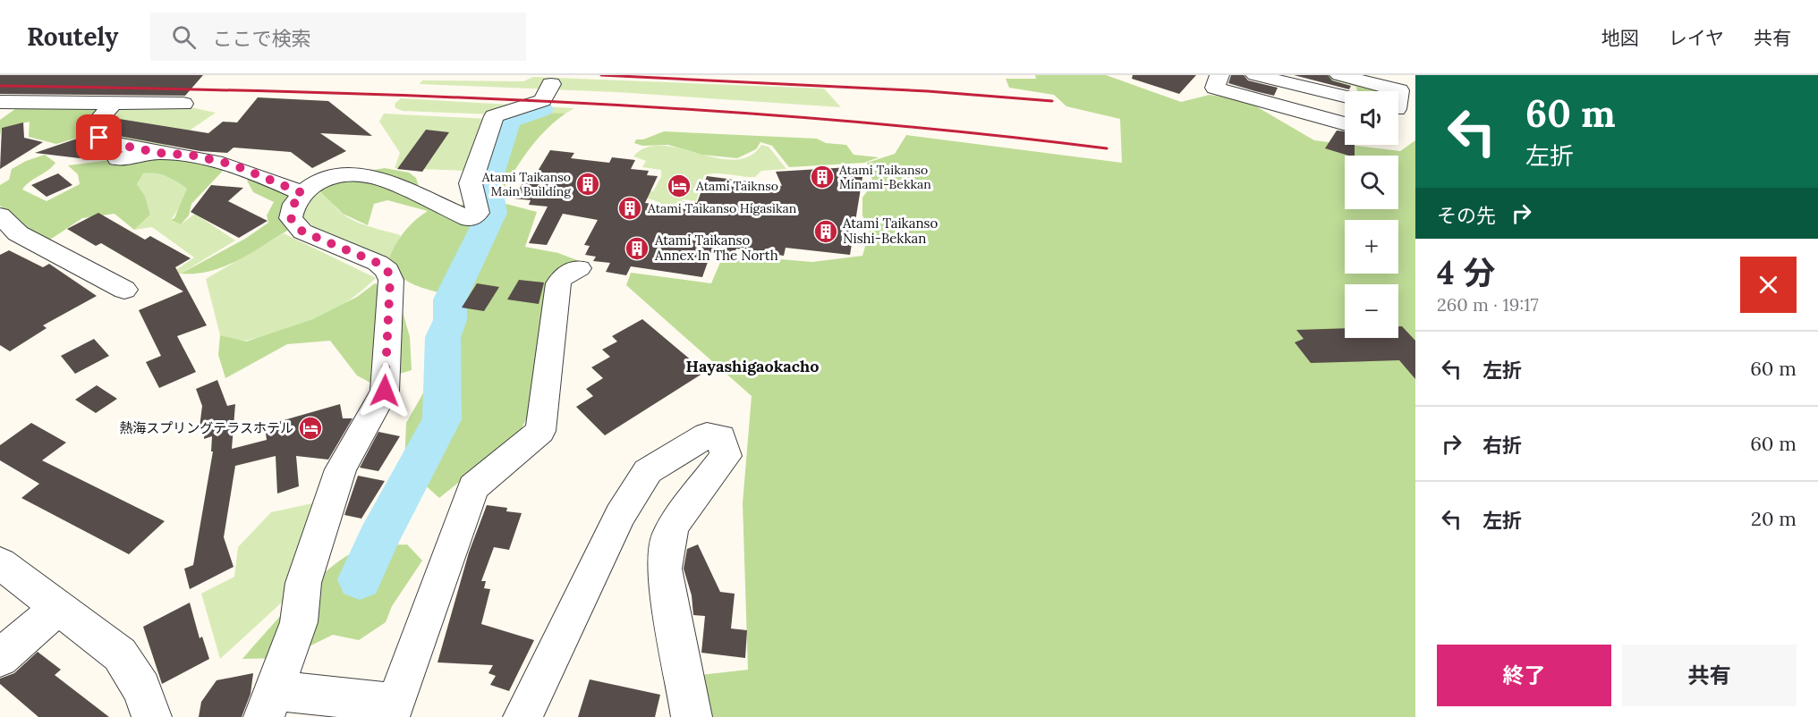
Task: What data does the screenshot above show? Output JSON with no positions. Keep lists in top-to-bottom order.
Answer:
{
  "districts": ["Hayashigaokacho"],
  "places": {
    "building": [
      "Atami Taikanso Minami-Bekkan",
      "Atami Taikanso Main Building",
      "Atami Taikanso Higasikan",
      "Atami Taikanso Nishi-Bekkan",
      "Atami Taikanso Annex In The North"
    ],
    "hotel": ["Atami Taiknso", "熱海スプリングテラスホテル"]
  },
  "page": {
    "header": "Routely",
    "search": "ここで検索",
    "nav": ["地図", "レイヤ", "共有"],
    "turn": ["60 m", "左折"],
    "map_buttons": ["+", "−"],
    "then": "その先",
    "heading": ["4 分", "260 m · 19:17"],
    "list": [
      {
        "name": "左折",
        "value": "60 m"
      },
      {
        "name": "右折",
        "value": "60 m"
      },
      {
        "name": "左折",
        "value": "20 m"
      }
    ],
    "buttons": ["終了", "共有"]
  }
}
